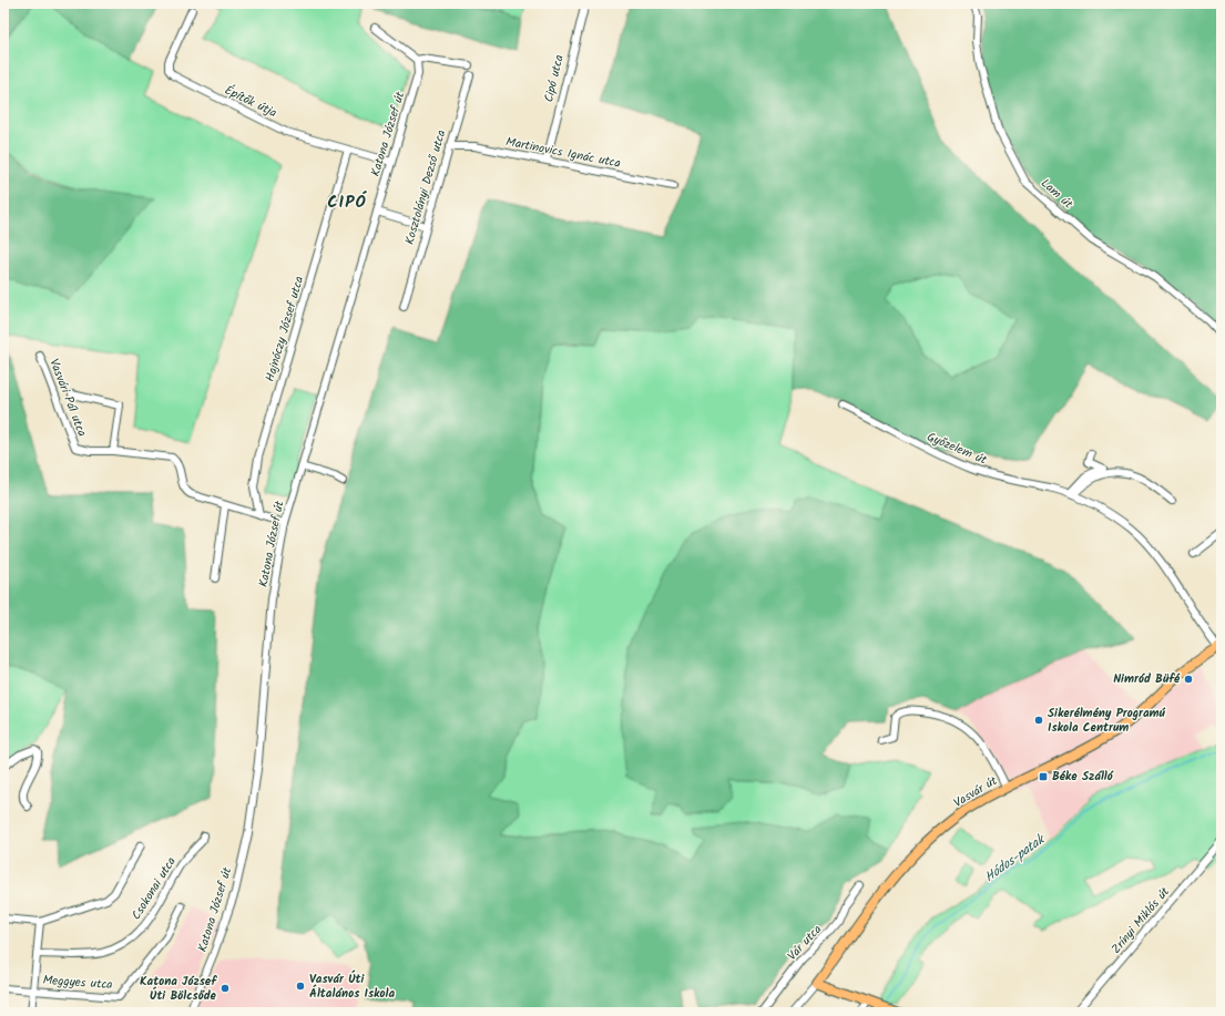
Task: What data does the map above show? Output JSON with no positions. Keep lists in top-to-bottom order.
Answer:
{
  "streets": {
    "main road": ["Vasvár út"],
    "street": [
      "Cipó utca",
      "Építők útja",
      "Katona József út",
      "Martinovics Ignác utca",
      "Kosztolányi Dezső utca",
      "Lam út",
      "Hajnóczy József utca",
      "Vasvári Pál utca",
      "Győzelem út",
      "Csokonai utca",
      "Zrínyi Miklós út",
      "Vár utca",
      "Meggyes utca"
    ]
  },
  "crossings": [
    ["Cipó utca", "Martinovics Ignác utca"],
    ["Építők útja", "Katona József út"],
    ["Építők útja", "Hajnóczy József utca"],
    ["Katona József út", "Vasvári Pál utca"],
    ["Martinovics Ignác utca", "Kosztolányi Dezső utca"],
    ["Hajnóczy József utca", "Vasvári Pál utca"],
    ["Győzelem út", "Vasvár út"]
  ],
  "districts": ["CIPÓ"],
  "water": ["Hódos-patak"],
  "places": {
    "other": [
      "Nimród Büfé",
      "Sikerélmény Programú Iskola Centrum",
      "Vasvár Úti Általános Iskola",
      "Katona József Úti Bölcsőde"
    ],
    "transit": ["Béke Szálló"]
  }
}
